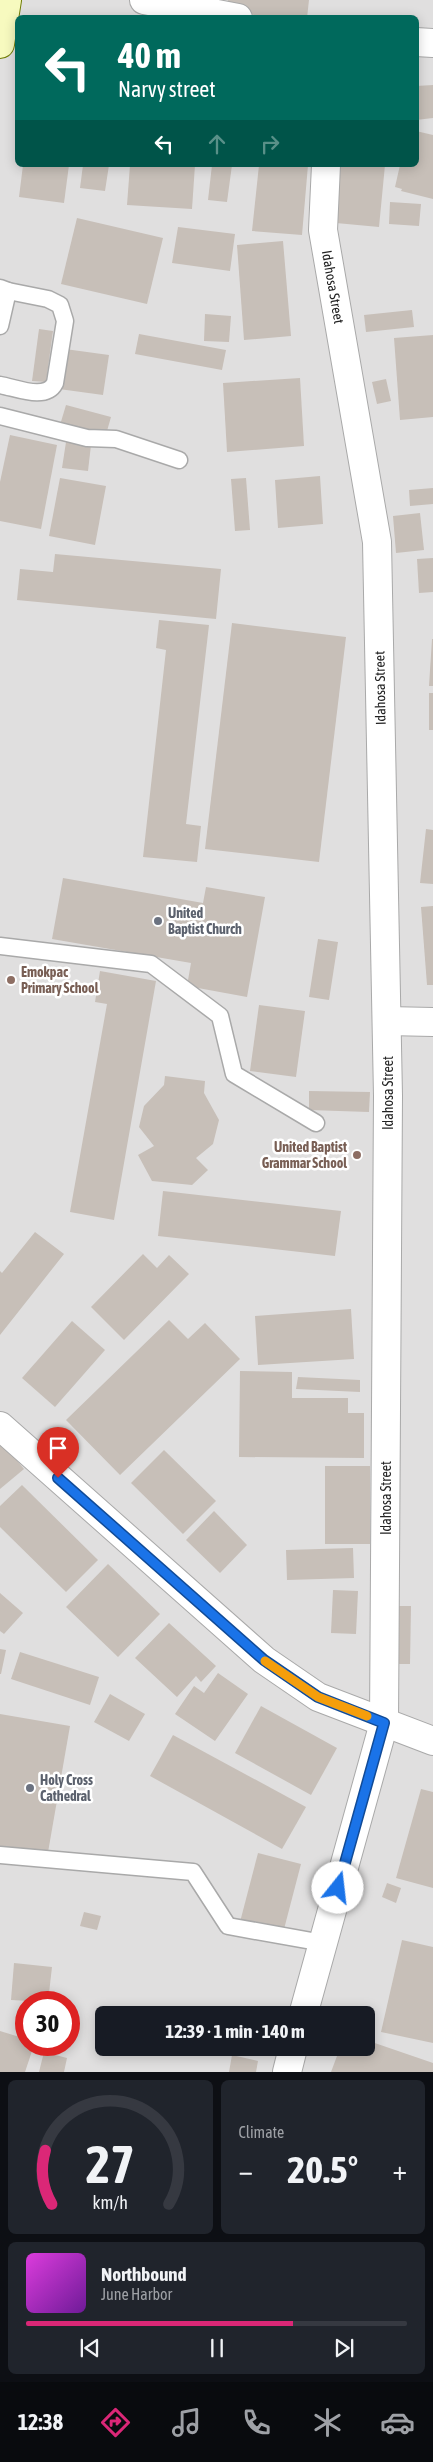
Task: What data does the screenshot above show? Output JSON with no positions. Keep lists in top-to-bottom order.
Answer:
{
  "streets": {
    "street": ["Idahosa Street"]
  },
  "places": [
    "United Baptist Church",
    "Emokpac Primary School",
    "United Baptist Grammar School",
    "Holy Cross Cathedral"
  ],
  "page": {
    "turn": ["40 m", "Narvy street"],
    "limit": "30",
    "trip": "12:39 · 1 min · 140 m",
    "tile": "Climate",
    "heat": ["−", "20.5°", "+"],
    "song": ["Northbound", "June Harbor"],
    "tabs": "12:38",
    "gauge": ["27", "km/h"]
  }
}
